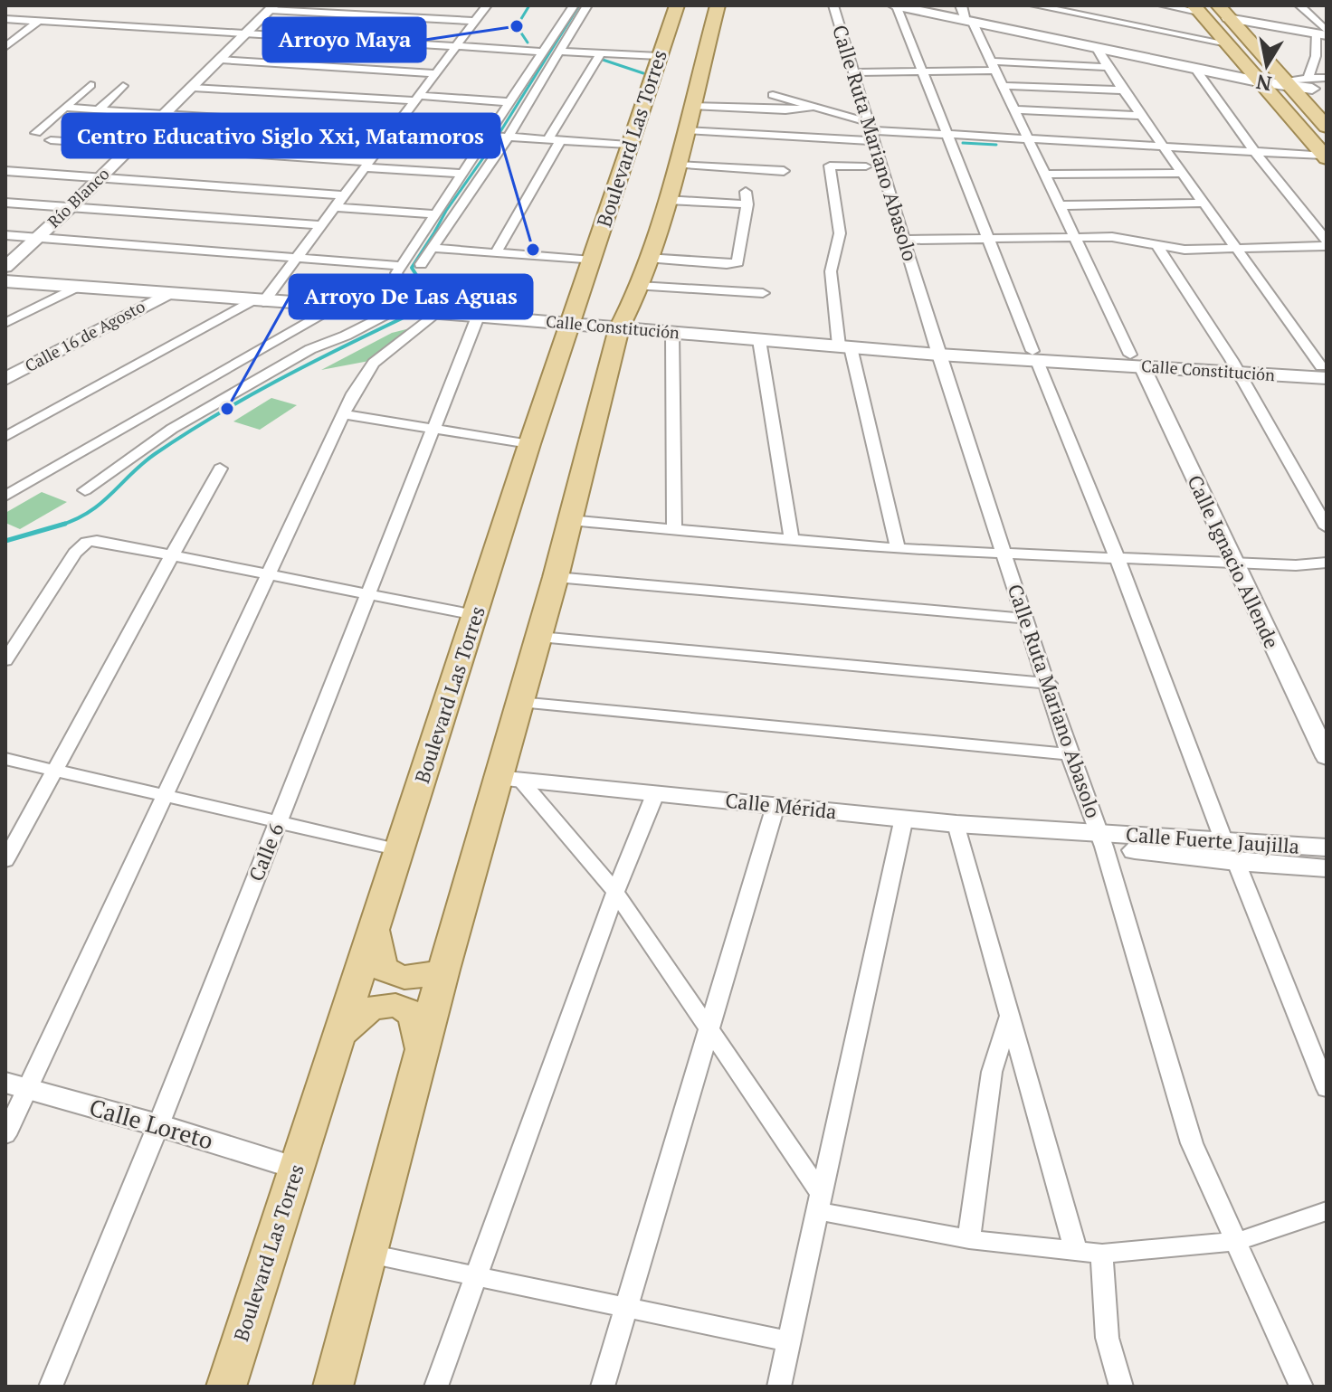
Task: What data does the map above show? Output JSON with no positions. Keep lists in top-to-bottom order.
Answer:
{
  "streets": {
    "main road": [
      "Boulevard Las Torres",
      "Calle Constitución",
      "Calle Mérida",
      "Calle Fuerte Jaujilla"
    ],
    "street": [
      "Calle Ruta Mariano Abasolo",
      "Río Blanco",
      "Calle 16 de Agosto",
      "Calle Ignacio Allende",
      "Calle 6",
      "Calle Loreto"
    ]
  },
  "crossings": [
    ["Boulevard Las Torres", "Calle Constitución"],
    ["Boulevard Las Torres", "Calle Mérida"],
    ["Boulevard Las Torres", "Calle Loreto"],
    ["Calle Ruta Mariano Abasolo", "Calle Constitución"],
    ["Calle Ruta Mariano Abasolo", "Calle Mérida"],
    ["Calle Ruta Mariano Abasolo", "Calle Fuerte Jaujilla"],
    ["Calle Constitución", "Calle 16 de Agosto"],
    ["Calle Constitución", "Calle Ignacio Allende"],
    ["Calle Constitución", "Calle 6"],
    ["Calle Mérida", "Calle Fuerte Jaujilla"],
    ["Calle 6", "Calle Loreto"]
  ],
  "places": ["Arroyo Maya", "Centro Educativo Siglo Xxi, Matamoros", "Arroyo De Las Aguas"],
  "north": "bottom"
}
